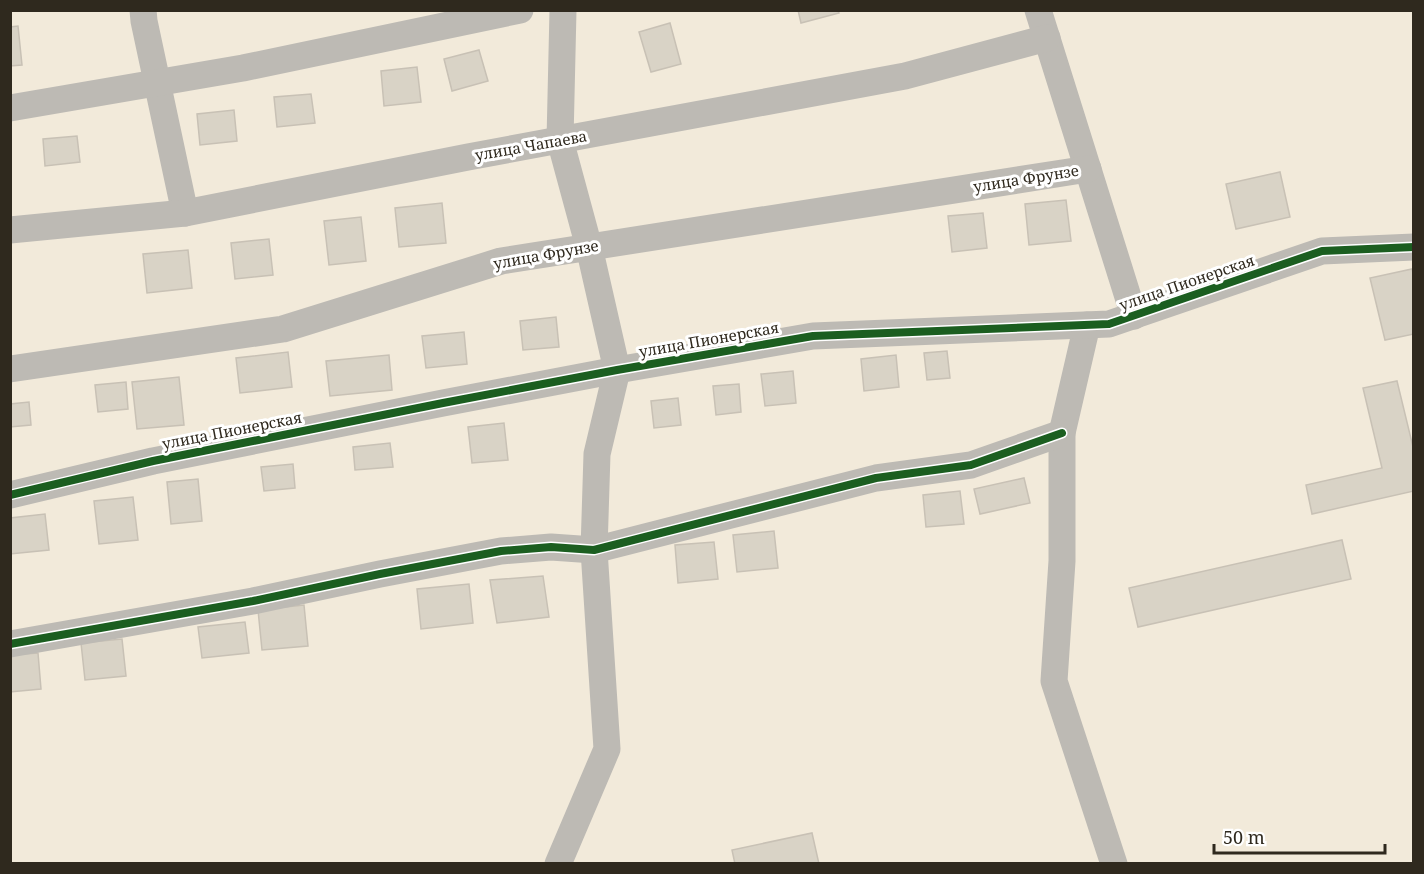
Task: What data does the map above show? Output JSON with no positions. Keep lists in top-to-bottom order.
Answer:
{
  "streets": {
    "street": ["улица Чапаева", "улица Фрунзе", "улица Пионерская"]
  },
  "scale_bar": "50 m"
}
